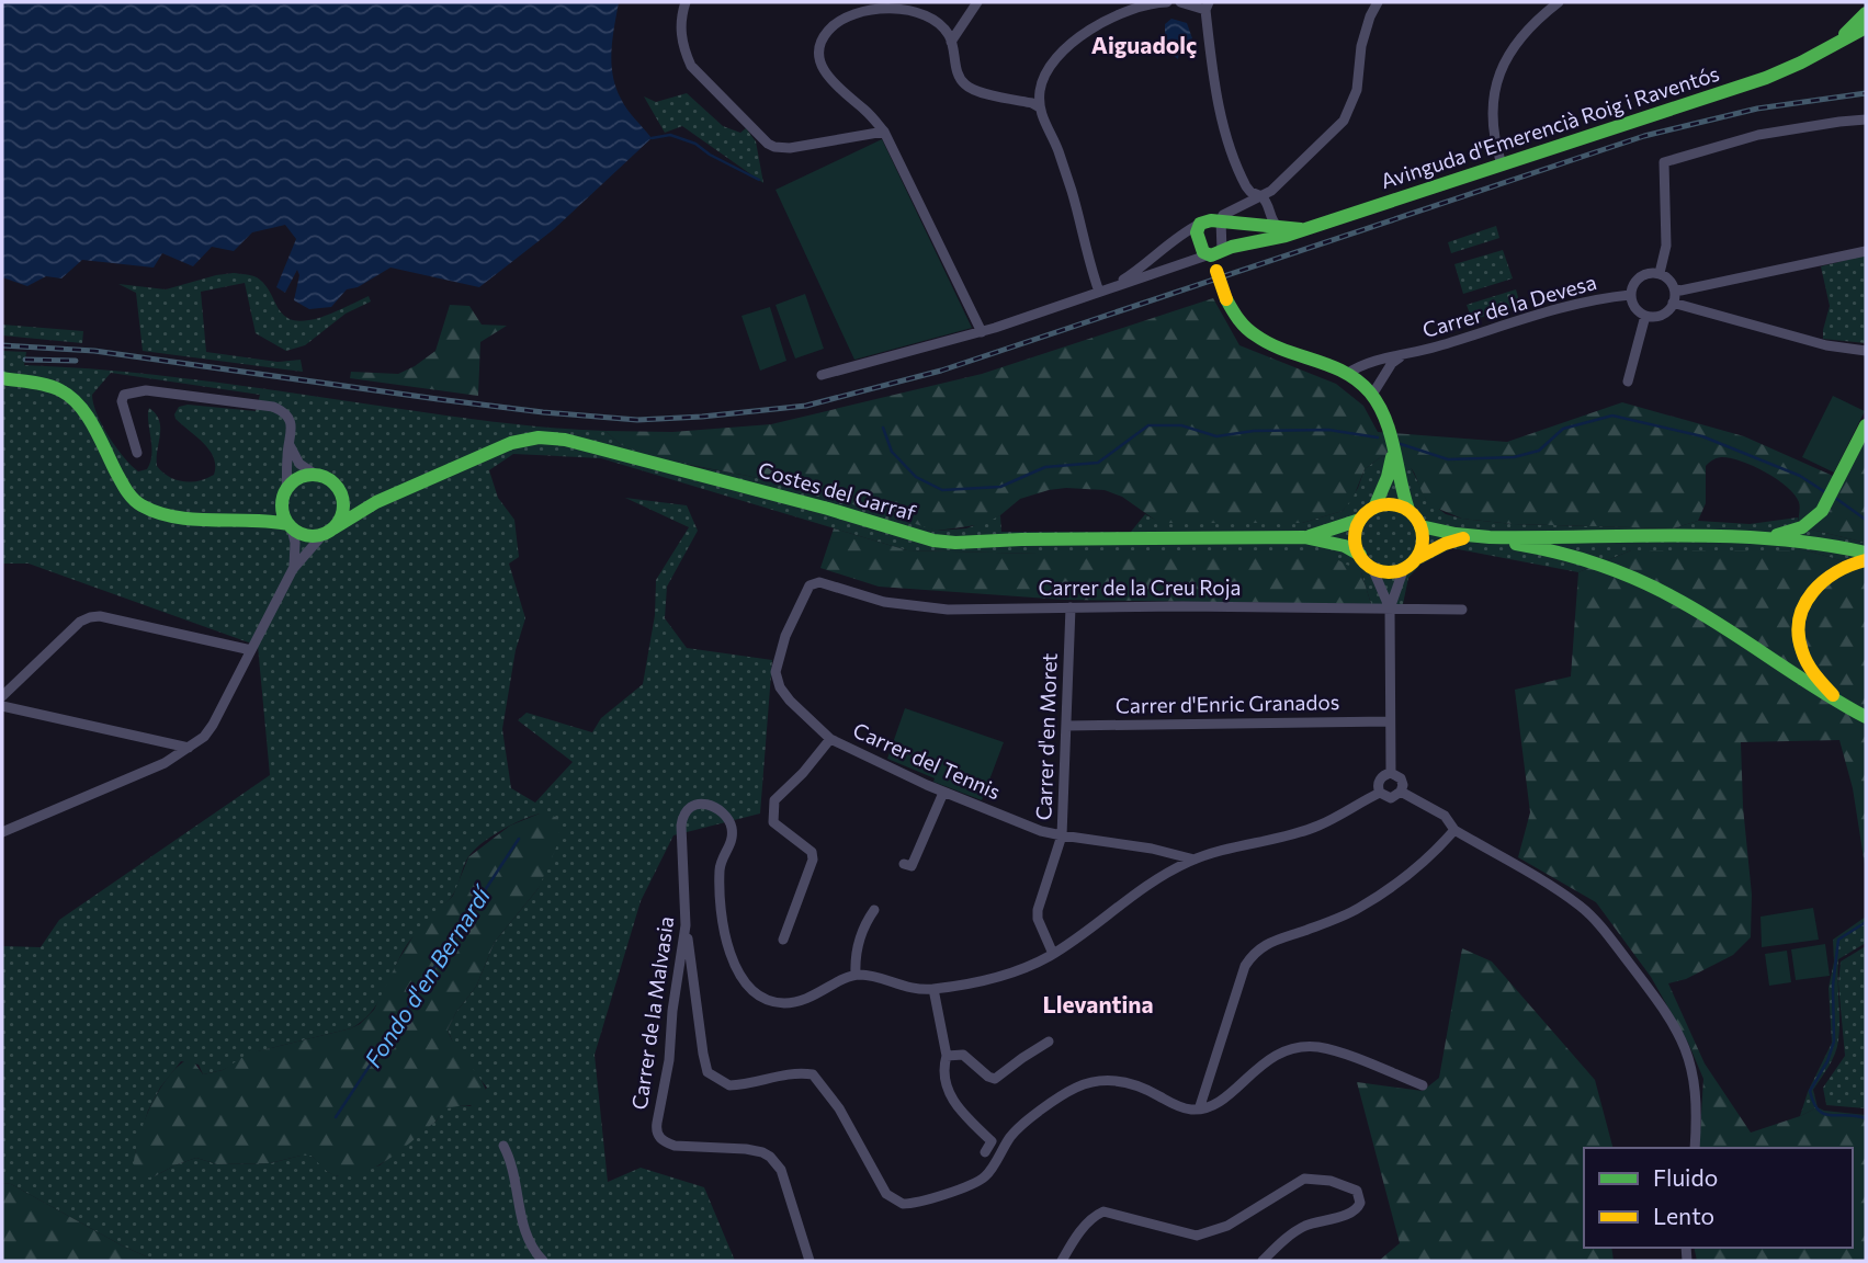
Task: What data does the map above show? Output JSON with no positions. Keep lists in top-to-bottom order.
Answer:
{
  "streets": {
    "main road": ["Avinguda d'Emerencià Roig i Raventós", "Costes del Garraf"],
    "street": [
      "Carrer de la Devesa",
      "Carrer de la Creu Roja",
      "Carrer d'Enric Granados",
      "Carrer d'en Moret",
      "Carrer del Tennis",
      "Carrer de la Malvasia"
    ]
  },
  "crossings": [
    ["Carrer de la Creu Roja", "Carrer d'en Moret"],
    ["Carrer de la Creu Roja", "Carrer del Tennis"],
    ["Carrer d'Enric Granados", "Carrer d'en Moret"],
    ["Carrer d'en Moret", "Carrer del Tennis"]
  ],
  "districts": ["Aiguadolç", "Llevantina"],
  "water": ["Fondo d'en Bernardí"],
  "legend": ["Fluido", "Lento"]
}
